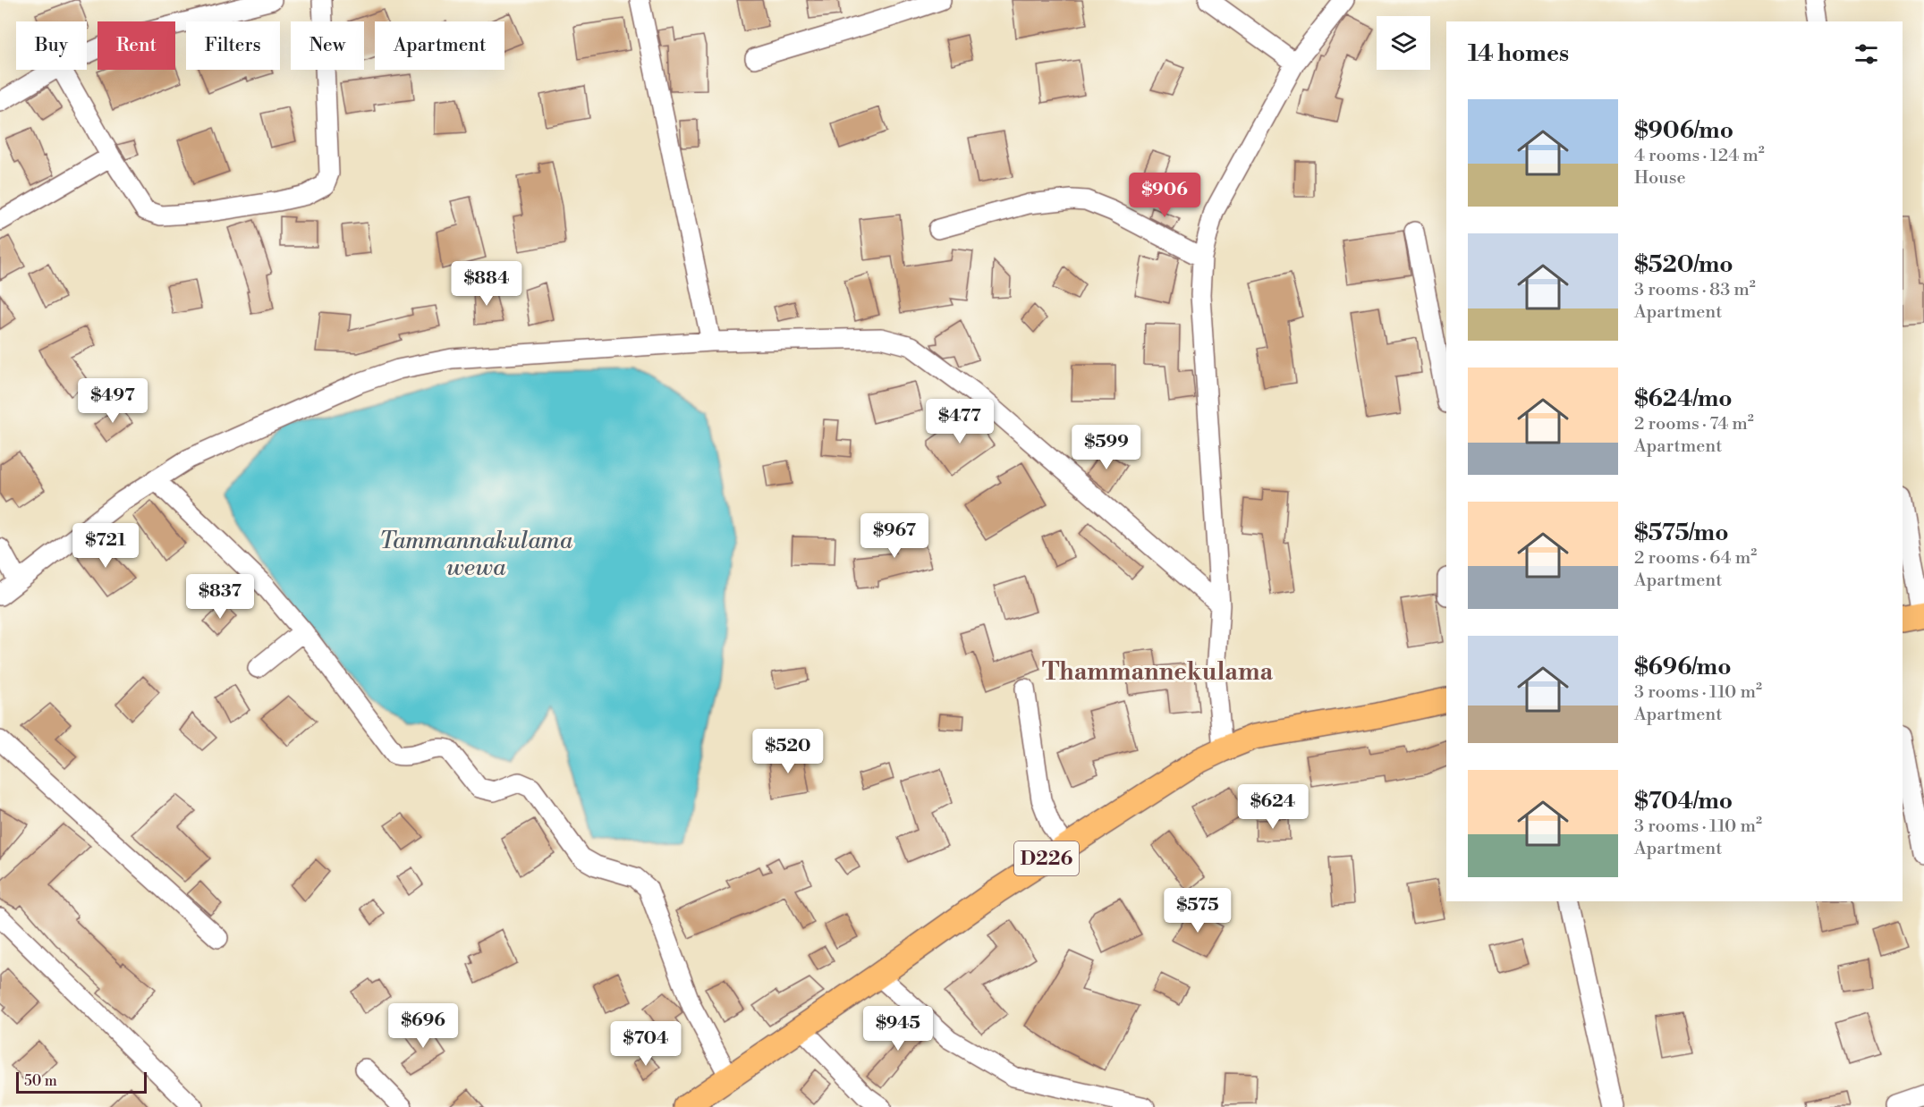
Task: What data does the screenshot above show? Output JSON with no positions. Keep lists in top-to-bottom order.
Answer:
{
  "streets": {
    "main road": ["D226"]
  },
  "districts": ["Thammannekulama"],
  "water": ["Tammannakulama wewa"],
  "scale_bar": "50 m",
  "page": {
    "chip": [
      "Buy",
      "Rent",
      "Filters",
      "New",
      "Apartment"
    ],
    "heading": "14 homes",
    "list": [
      {
        "name": "$906/mo",
        "note": "4 rooms · 124 m² · House"
      },
      {
        "name": "$520/mo",
        "note": "3 rooms · 83 m² · Apartment"
      },
      {
        "name": "$624/mo",
        "note": "2 rooms · 74 m² · Apartment"
      },
      {
        "name": "$575/mo",
        "note": "2 rooms · 64 m² · Apartment"
      },
      {
        "name": "$696/mo",
        "note": "3 rooms · 110 m² · Apartment"
      },
      {
        "name": "$704/mo",
        "note": "3 rooms · 110 m² · Apartment"
      }
    ],
    "price": [
      "$906",
      "$884",
      "$497",
      "$477",
      "$599",
      "$967",
      "$721",
      "$837",
      "$520",
      "$624",
      "$575",
      "$696",
      "$945",
      "$704"
    ],
    "scale": "50 m"
  }
}
